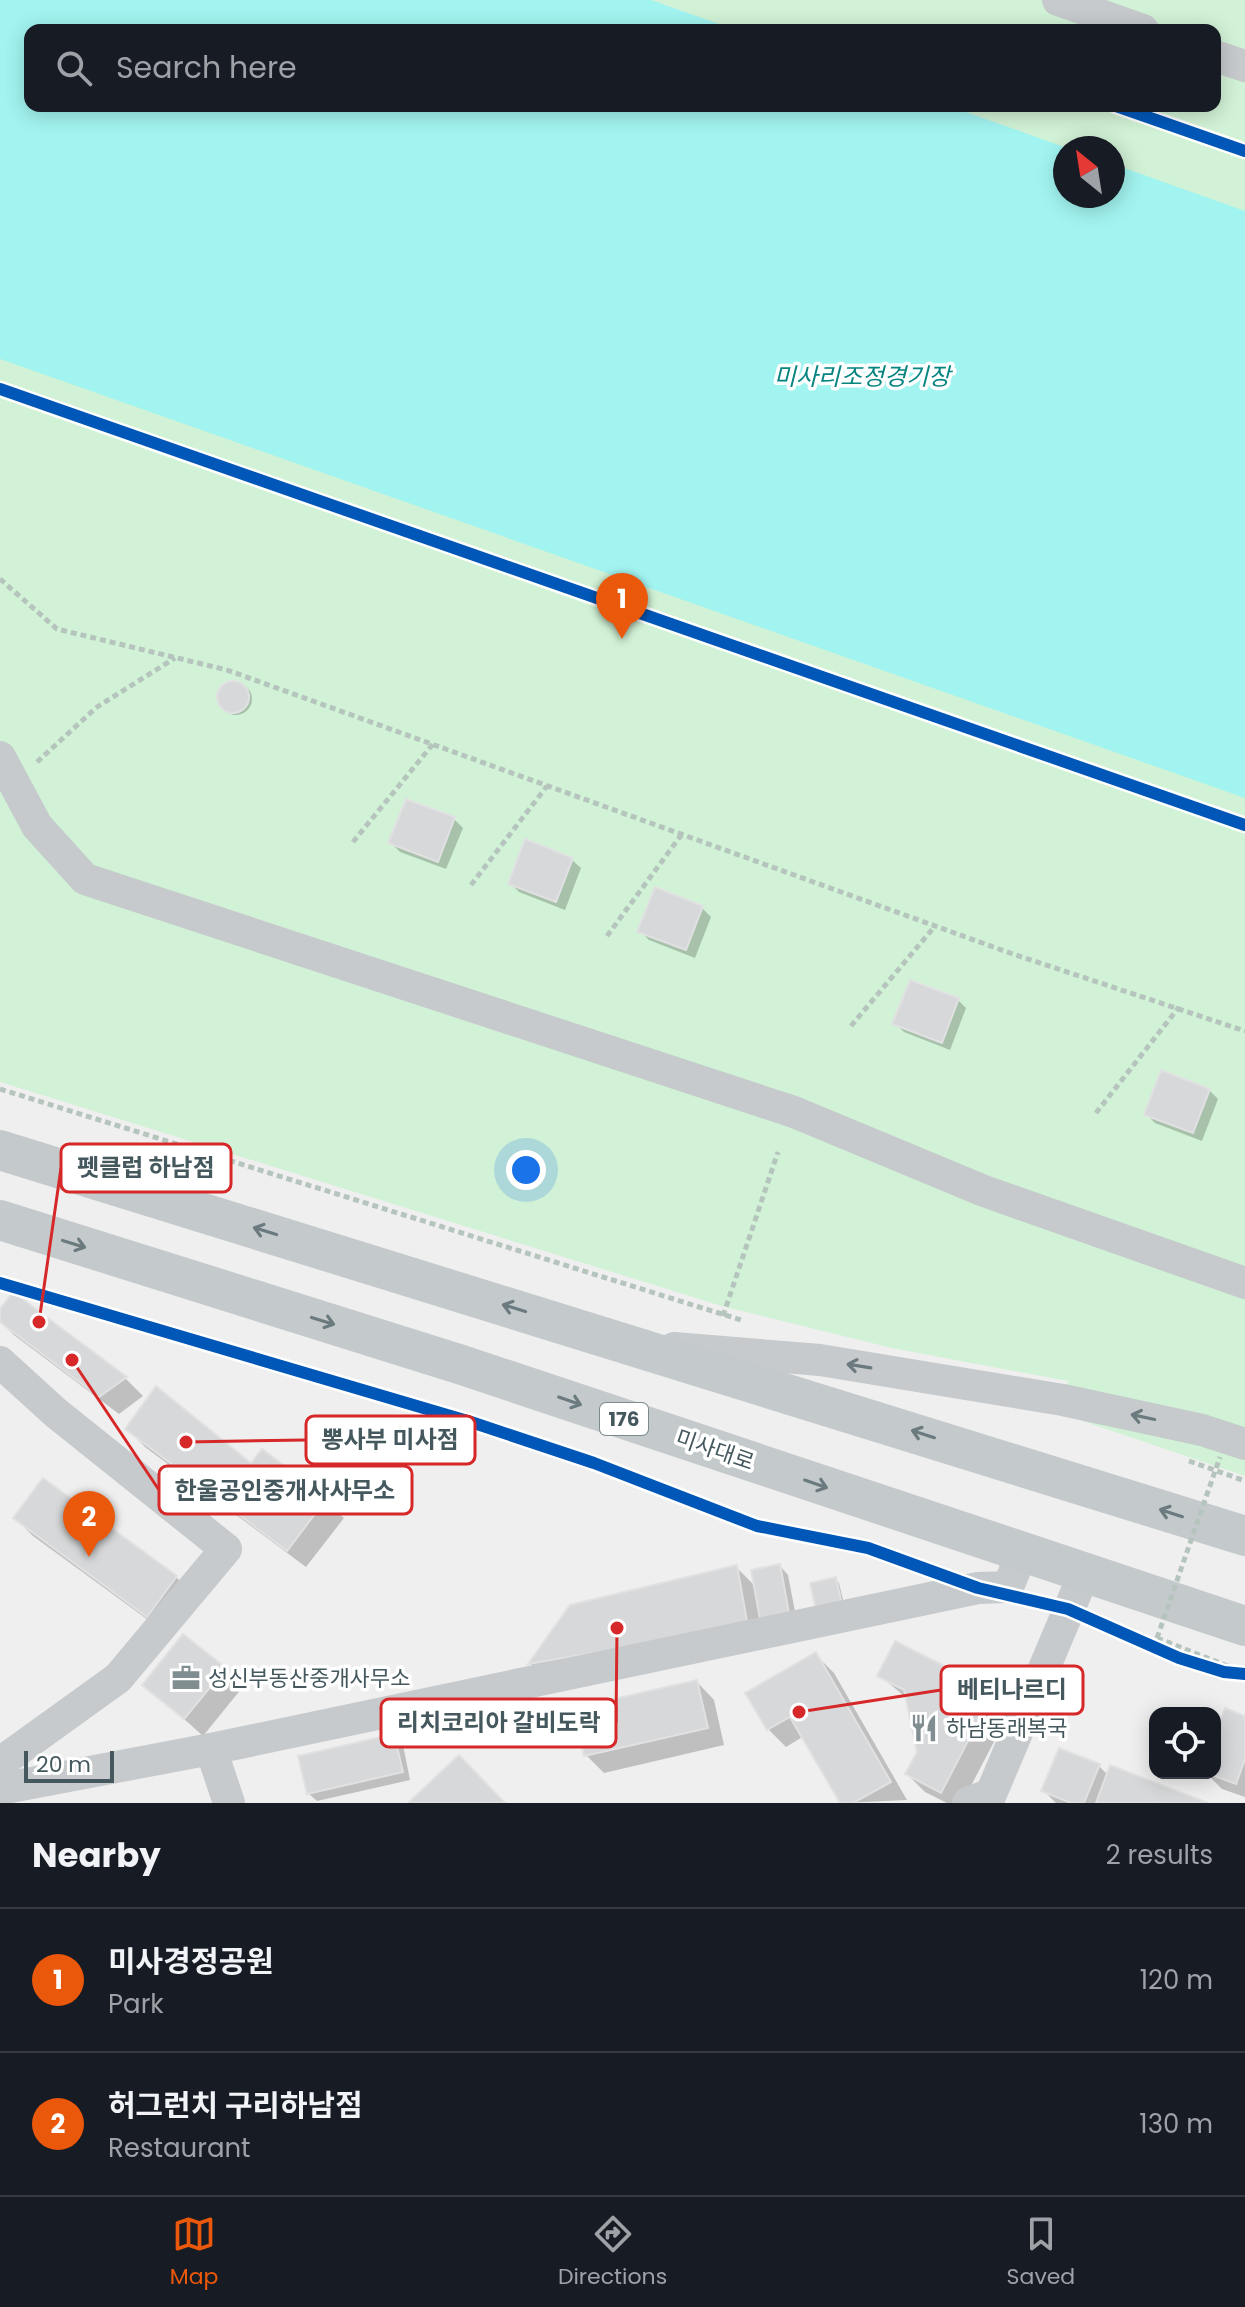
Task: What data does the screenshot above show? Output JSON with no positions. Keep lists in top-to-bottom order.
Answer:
{
  "streets": {
    "main road": ["176", "미사대로"]
  },
  "water": ["미사리조정경기장"],
  "places": {
    "other": [
      "펫클럽 하남점",
      "한울공인중개사사무소",
      "뽕사부 미사점",
      "리치코리아 갈비도락",
      "베티나르디"
    ],
    "office": ["성신부동산중개사무소"],
    "restaurant": ["하남동래복국"]
  },
  "scale_bar": "20 m",
  "north": "top left",
  "page": {
    "search": "Search here",
    "pins": ["1", "2"],
    "scale": "20 m",
    "heading": ["Nearby", "2 results"],
    "list": [
      {
        "mark": "1",
        "name": "미사경정공원",
        "note": "Park",
        "value": "120 m"
      },
      {
        "mark": "2",
        "name": "허그런치 구리하남점",
        "note": "Restaurant",
        "value": "130 m"
      }
    ],
    "nav": ["Map", "Directions", "Saved"]
  }
}
